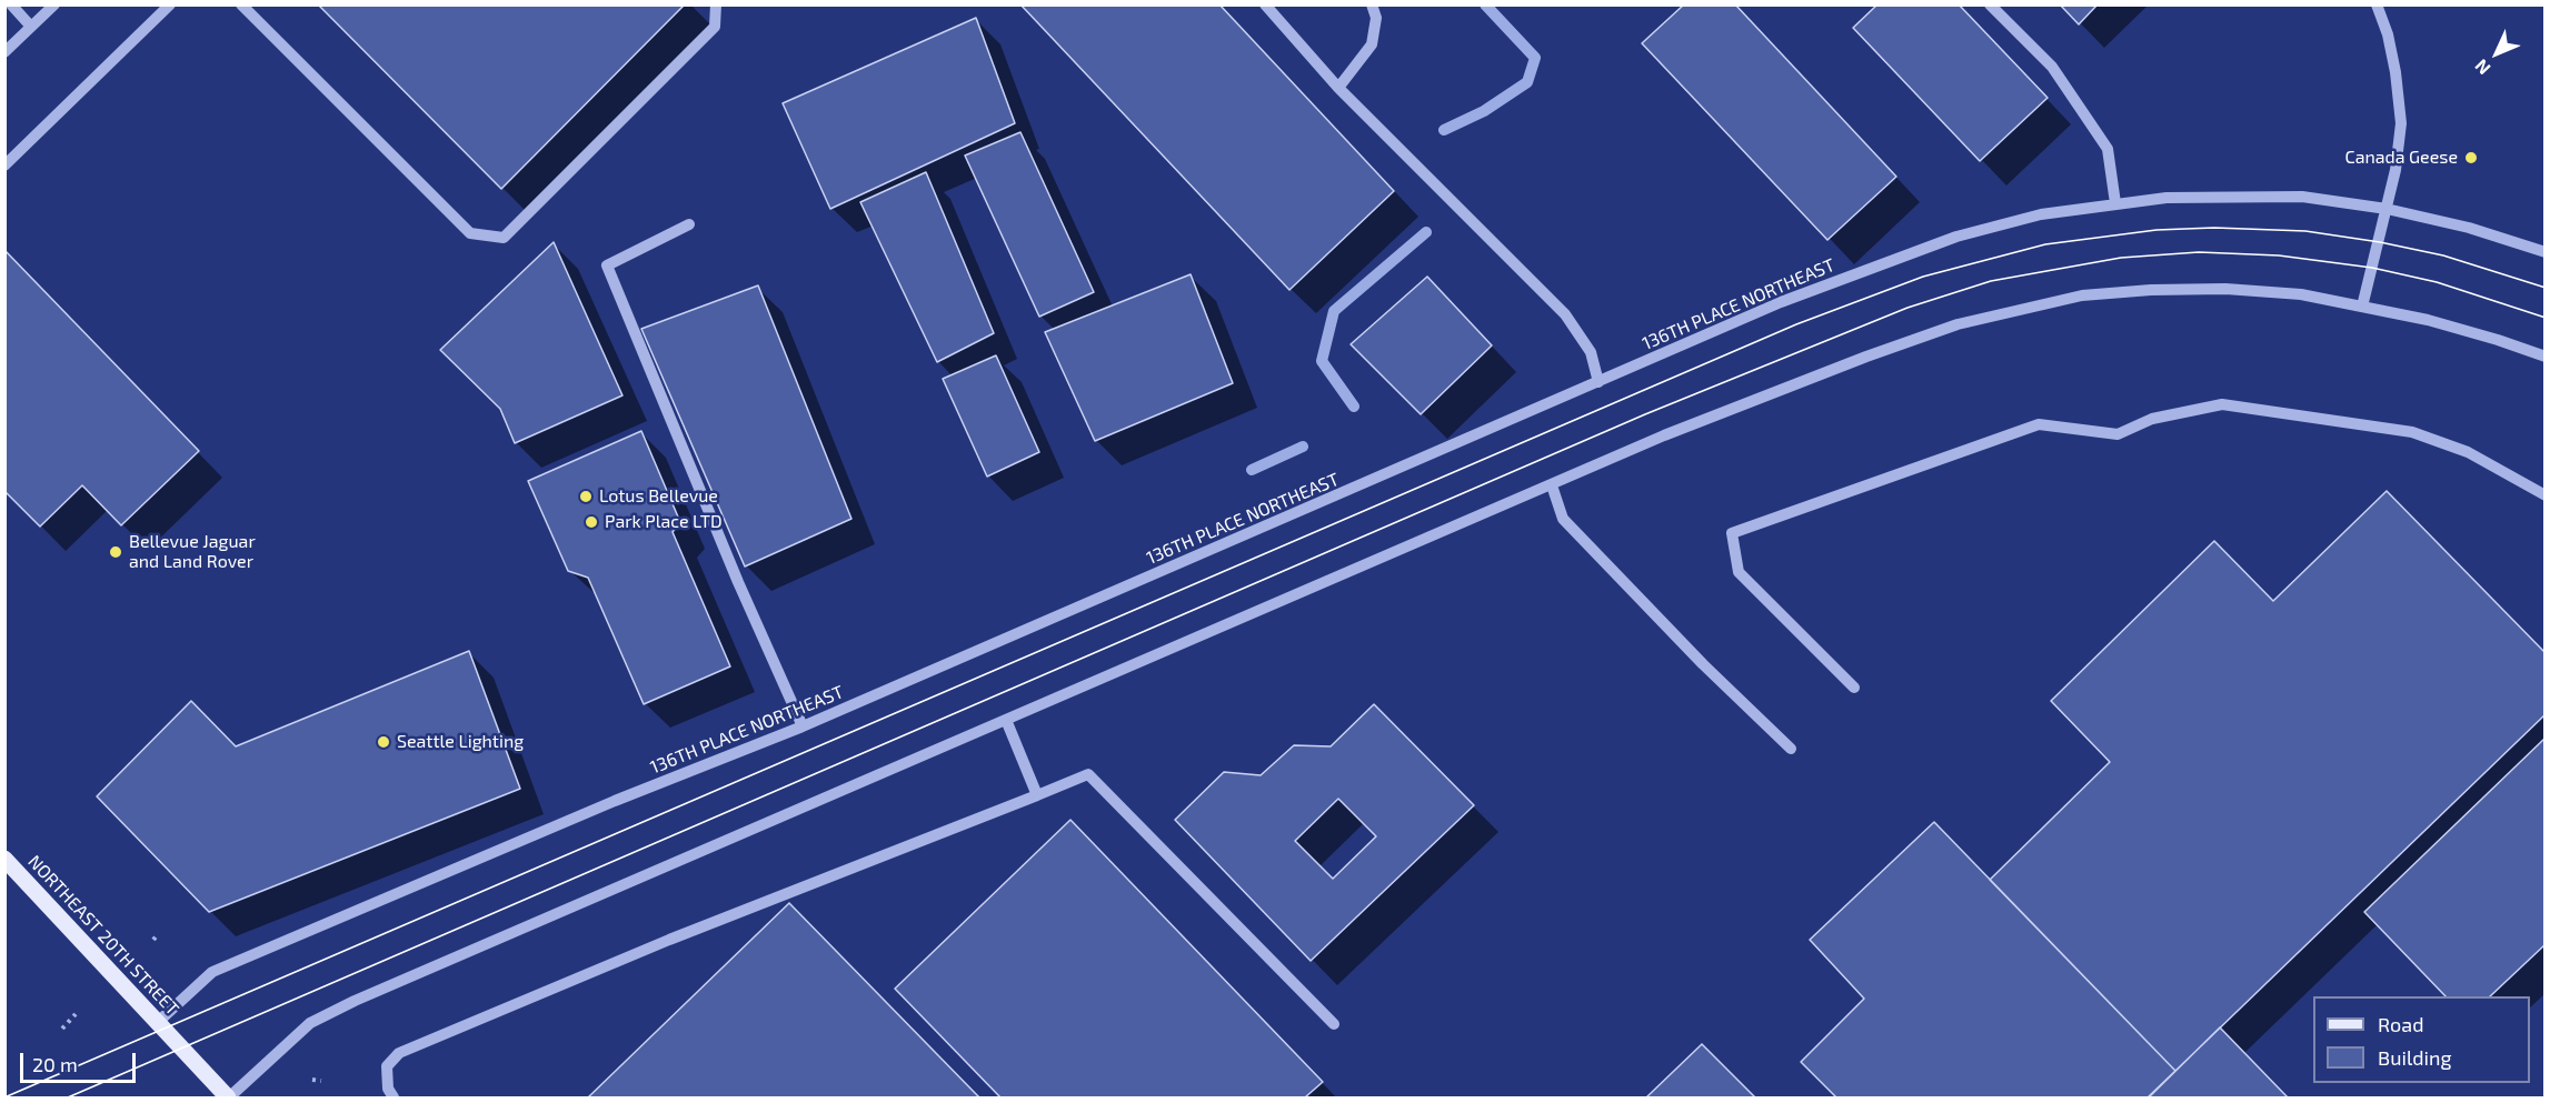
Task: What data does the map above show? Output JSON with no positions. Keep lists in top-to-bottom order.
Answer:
{
  "streets": {
    "main road": ["NORTHEAST 20TH STREET"],
    "street": ["136TH PLACE NORTHEAST"]
  },
  "crossings": [
    ["136TH PLACE NORTHEAST", "NORTHEAST 20TH STREET"]
  ],
  "places": [
    "Canada Geese",
    "Lotus Bellevue",
    "Park Place LTD",
    "Bellevue Jaguar and Land Rover",
    "Seattle Lighting"
  ],
  "legend": ["Road", "Building"],
  "scale_bar": "20 m",
  "north": "bottom left"
}
